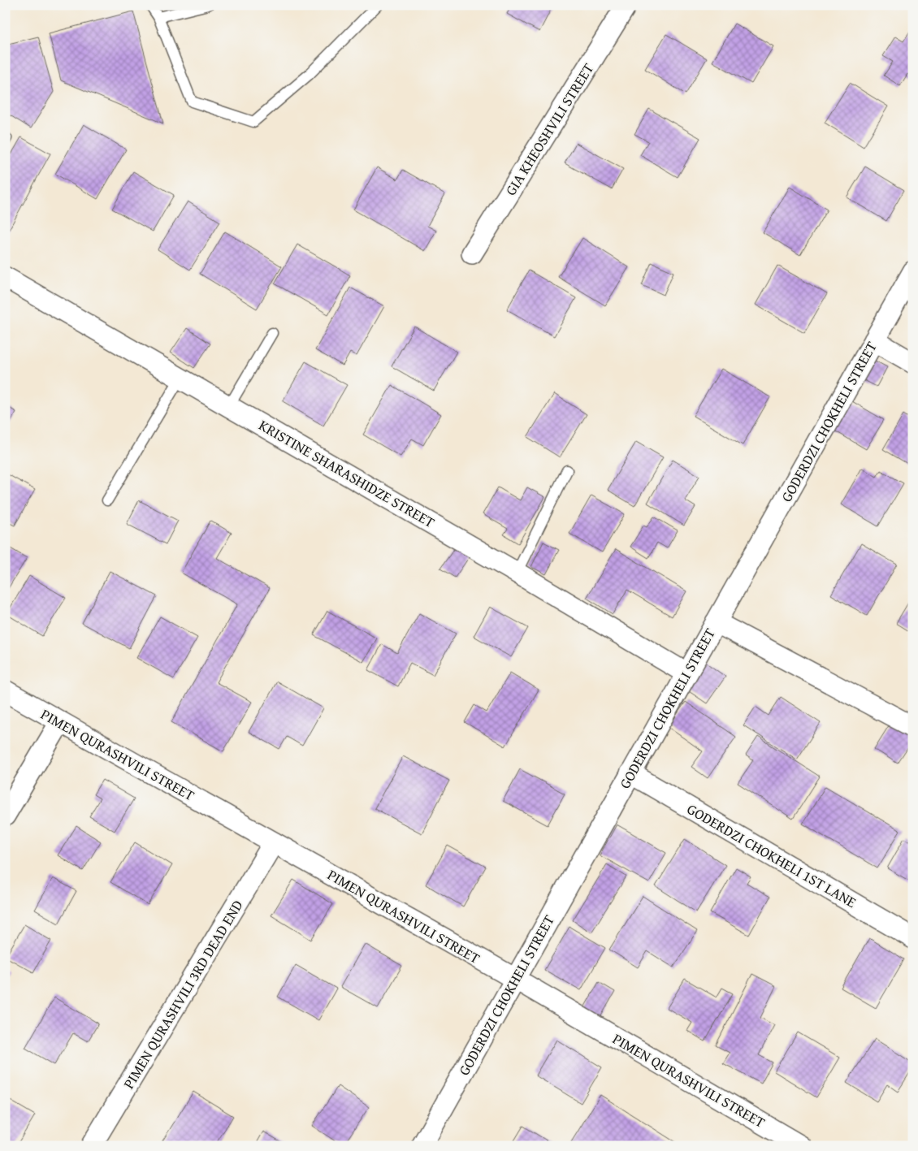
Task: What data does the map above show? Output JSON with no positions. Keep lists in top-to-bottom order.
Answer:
{
  "streets": {
    "street": [
      "GIA KHEOSHVILI STREET",
      "GODERDZI CHOKHELI STREET",
      "KRISTINE SHARASHIDZE STREET",
      "PIMEN QURASHVILI STREET",
      "GODERDZI CHOKHELI 1ST LANE",
      "PIMEN QURASHVILI 3RD DEAD END"
    ]
  },
  "crossings": [
    ["GODERDZI CHOKHELI STREET", "KRISTINE SHARASHIDZE STREET"],
    ["GODERDZI CHOKHELI STREET", "PIMEN QURASHVILI STREET"],
    ["GODERDZI CHOKHELI STREET", "GODERDZI CHOKHELI 1ST LANE"],
    ["PIMEN QURASHVILI STREET", "PIMEN QURASHVILI 3RD DEAD END"]
  ]
}
